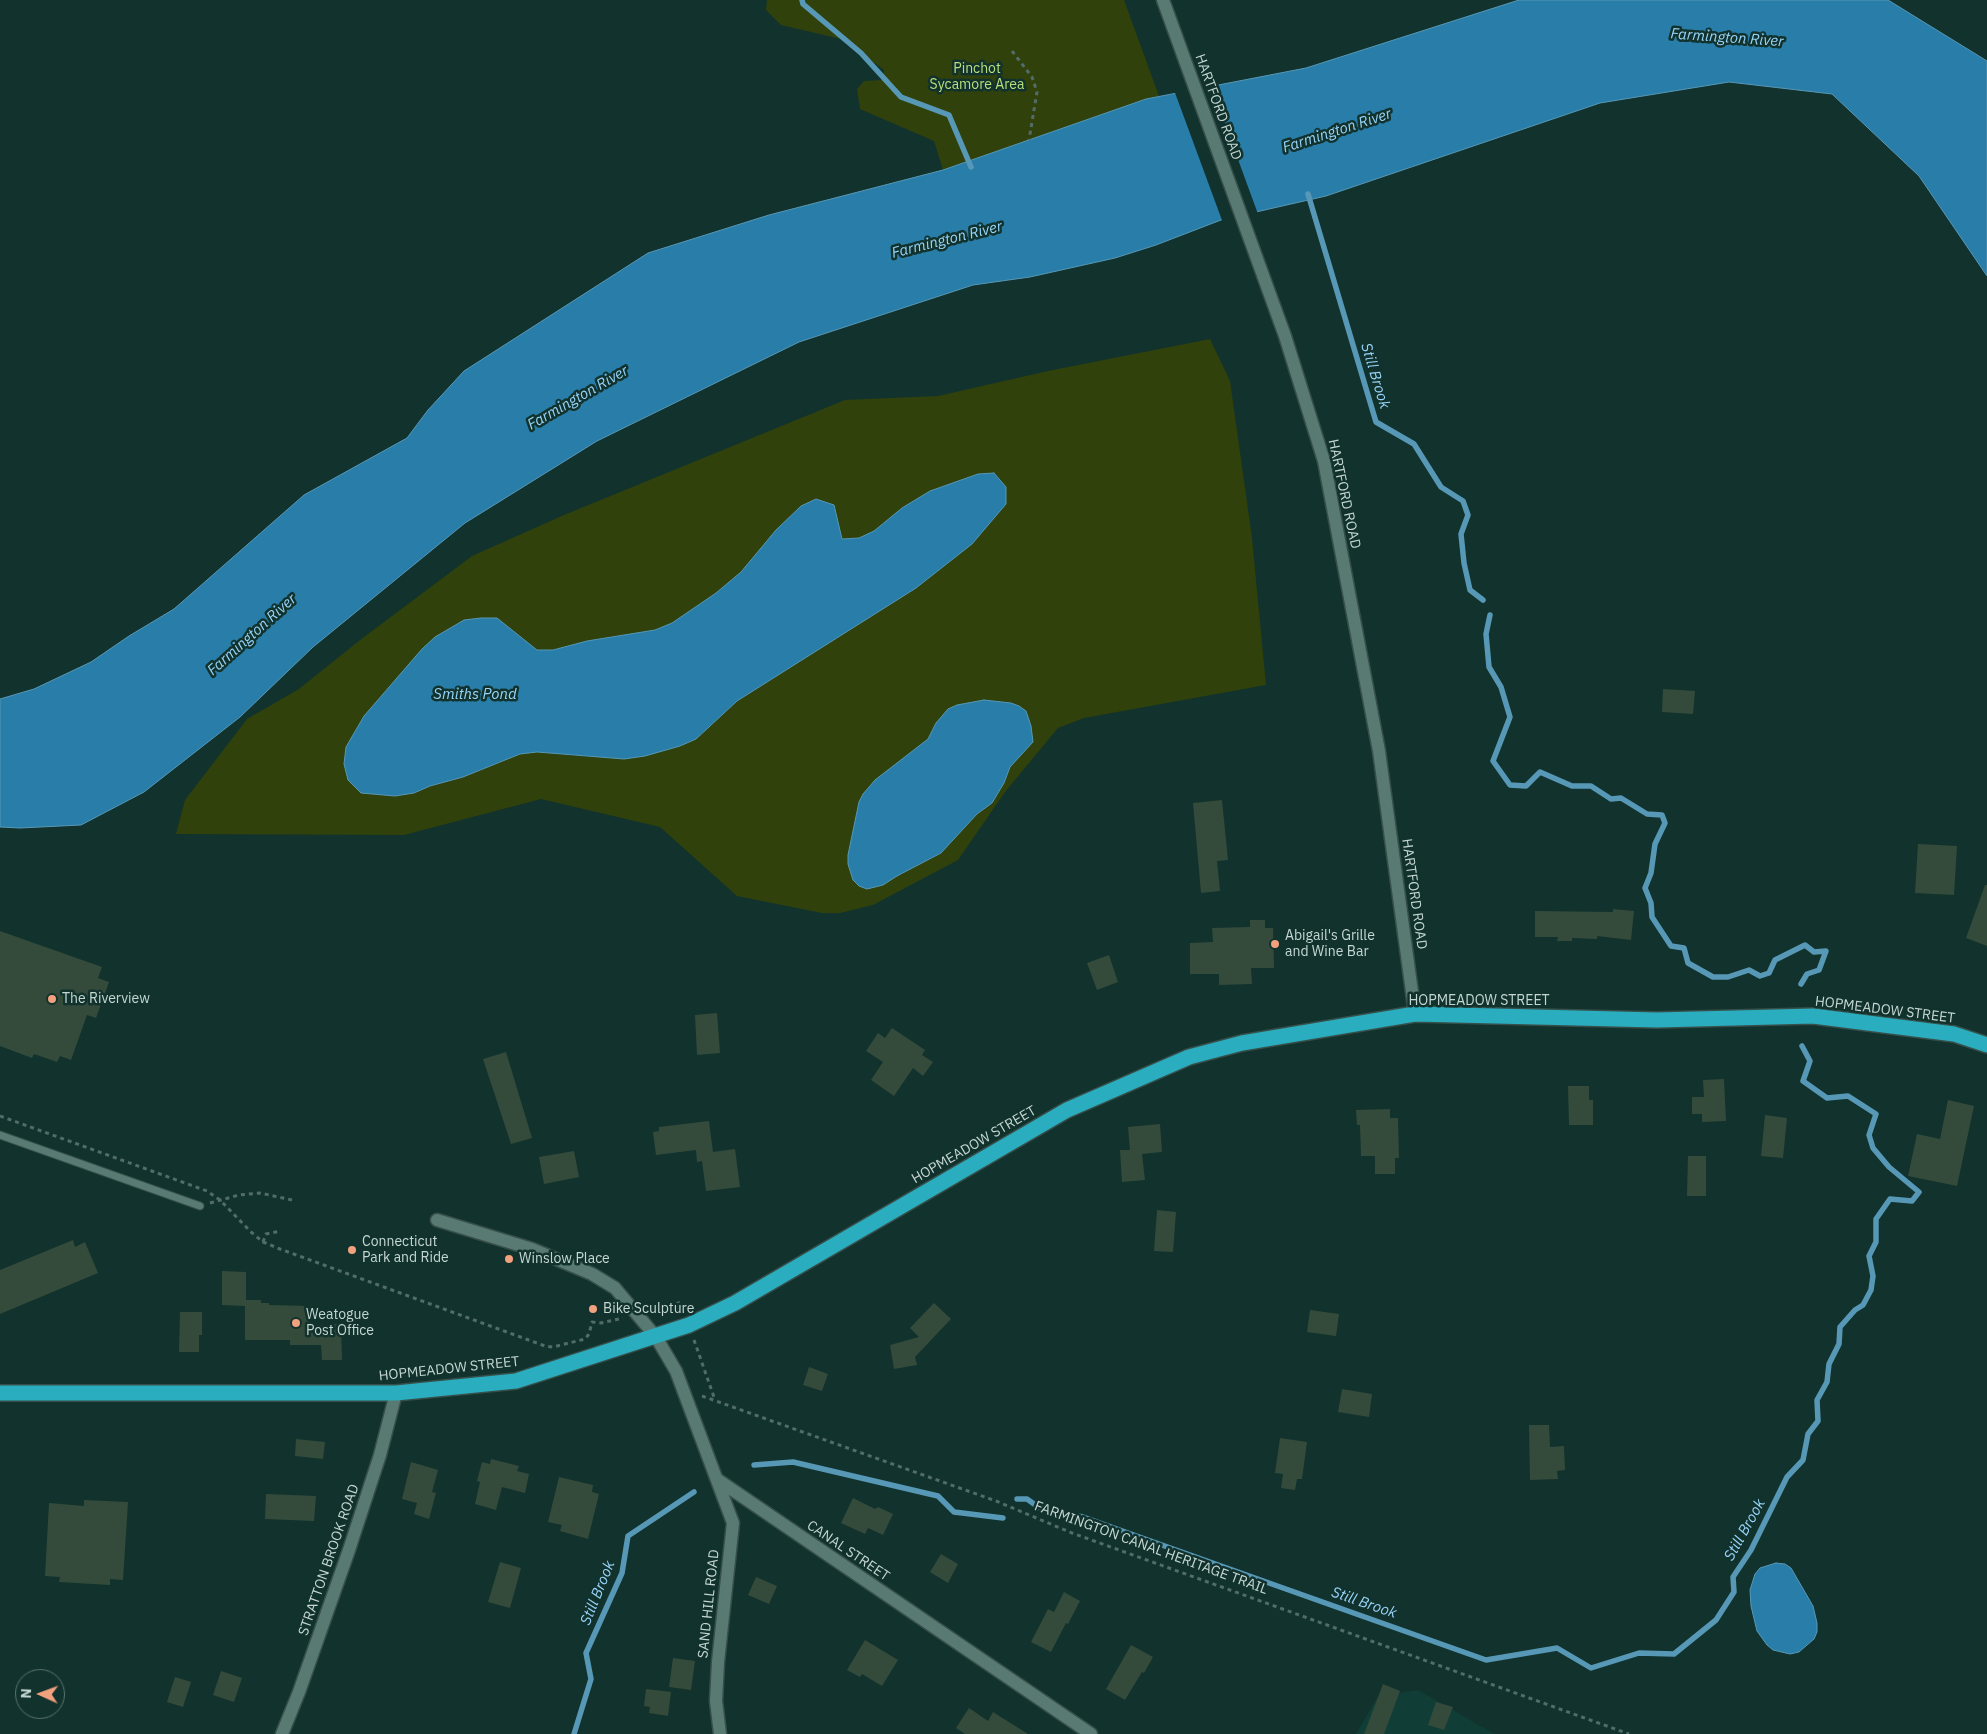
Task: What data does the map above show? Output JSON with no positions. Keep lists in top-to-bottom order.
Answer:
{
  "streets": {
    "highway": ["HOPMEADOW STREET"],
    "street": [
      "HARTFORD ROAD",
      "CANAL STREET",
      "STRATTON BROOK ROAD",
      "SAND HILL ROAD"
    ],
    "path": ["FARMINGTON CANAL HERITAGE TRAIL"]
  },
  "crossings": [
    ["HARTFORD ROAD", "HOPMEADOW STREET"],
    ["HOPMEADOW STREET", "STRATTON BROOK ROAD"],
    ["CANAL STREET", "SAND HILL ROAD"]
  ],
  "water": ["Farmington River", "Still Brook", "Smiths Pond"],
  "parks": ["Pinchot Sycamore Area"],
  "places": [
    "Abigail's Grille and Wine Bar",
    "The Riverview",
    "Connecticut Park and Ride",
    "Winslow Place",
    "Bike Sculpture",
    "Weatogue Post Office"
  ],
  "north": "left"
}
